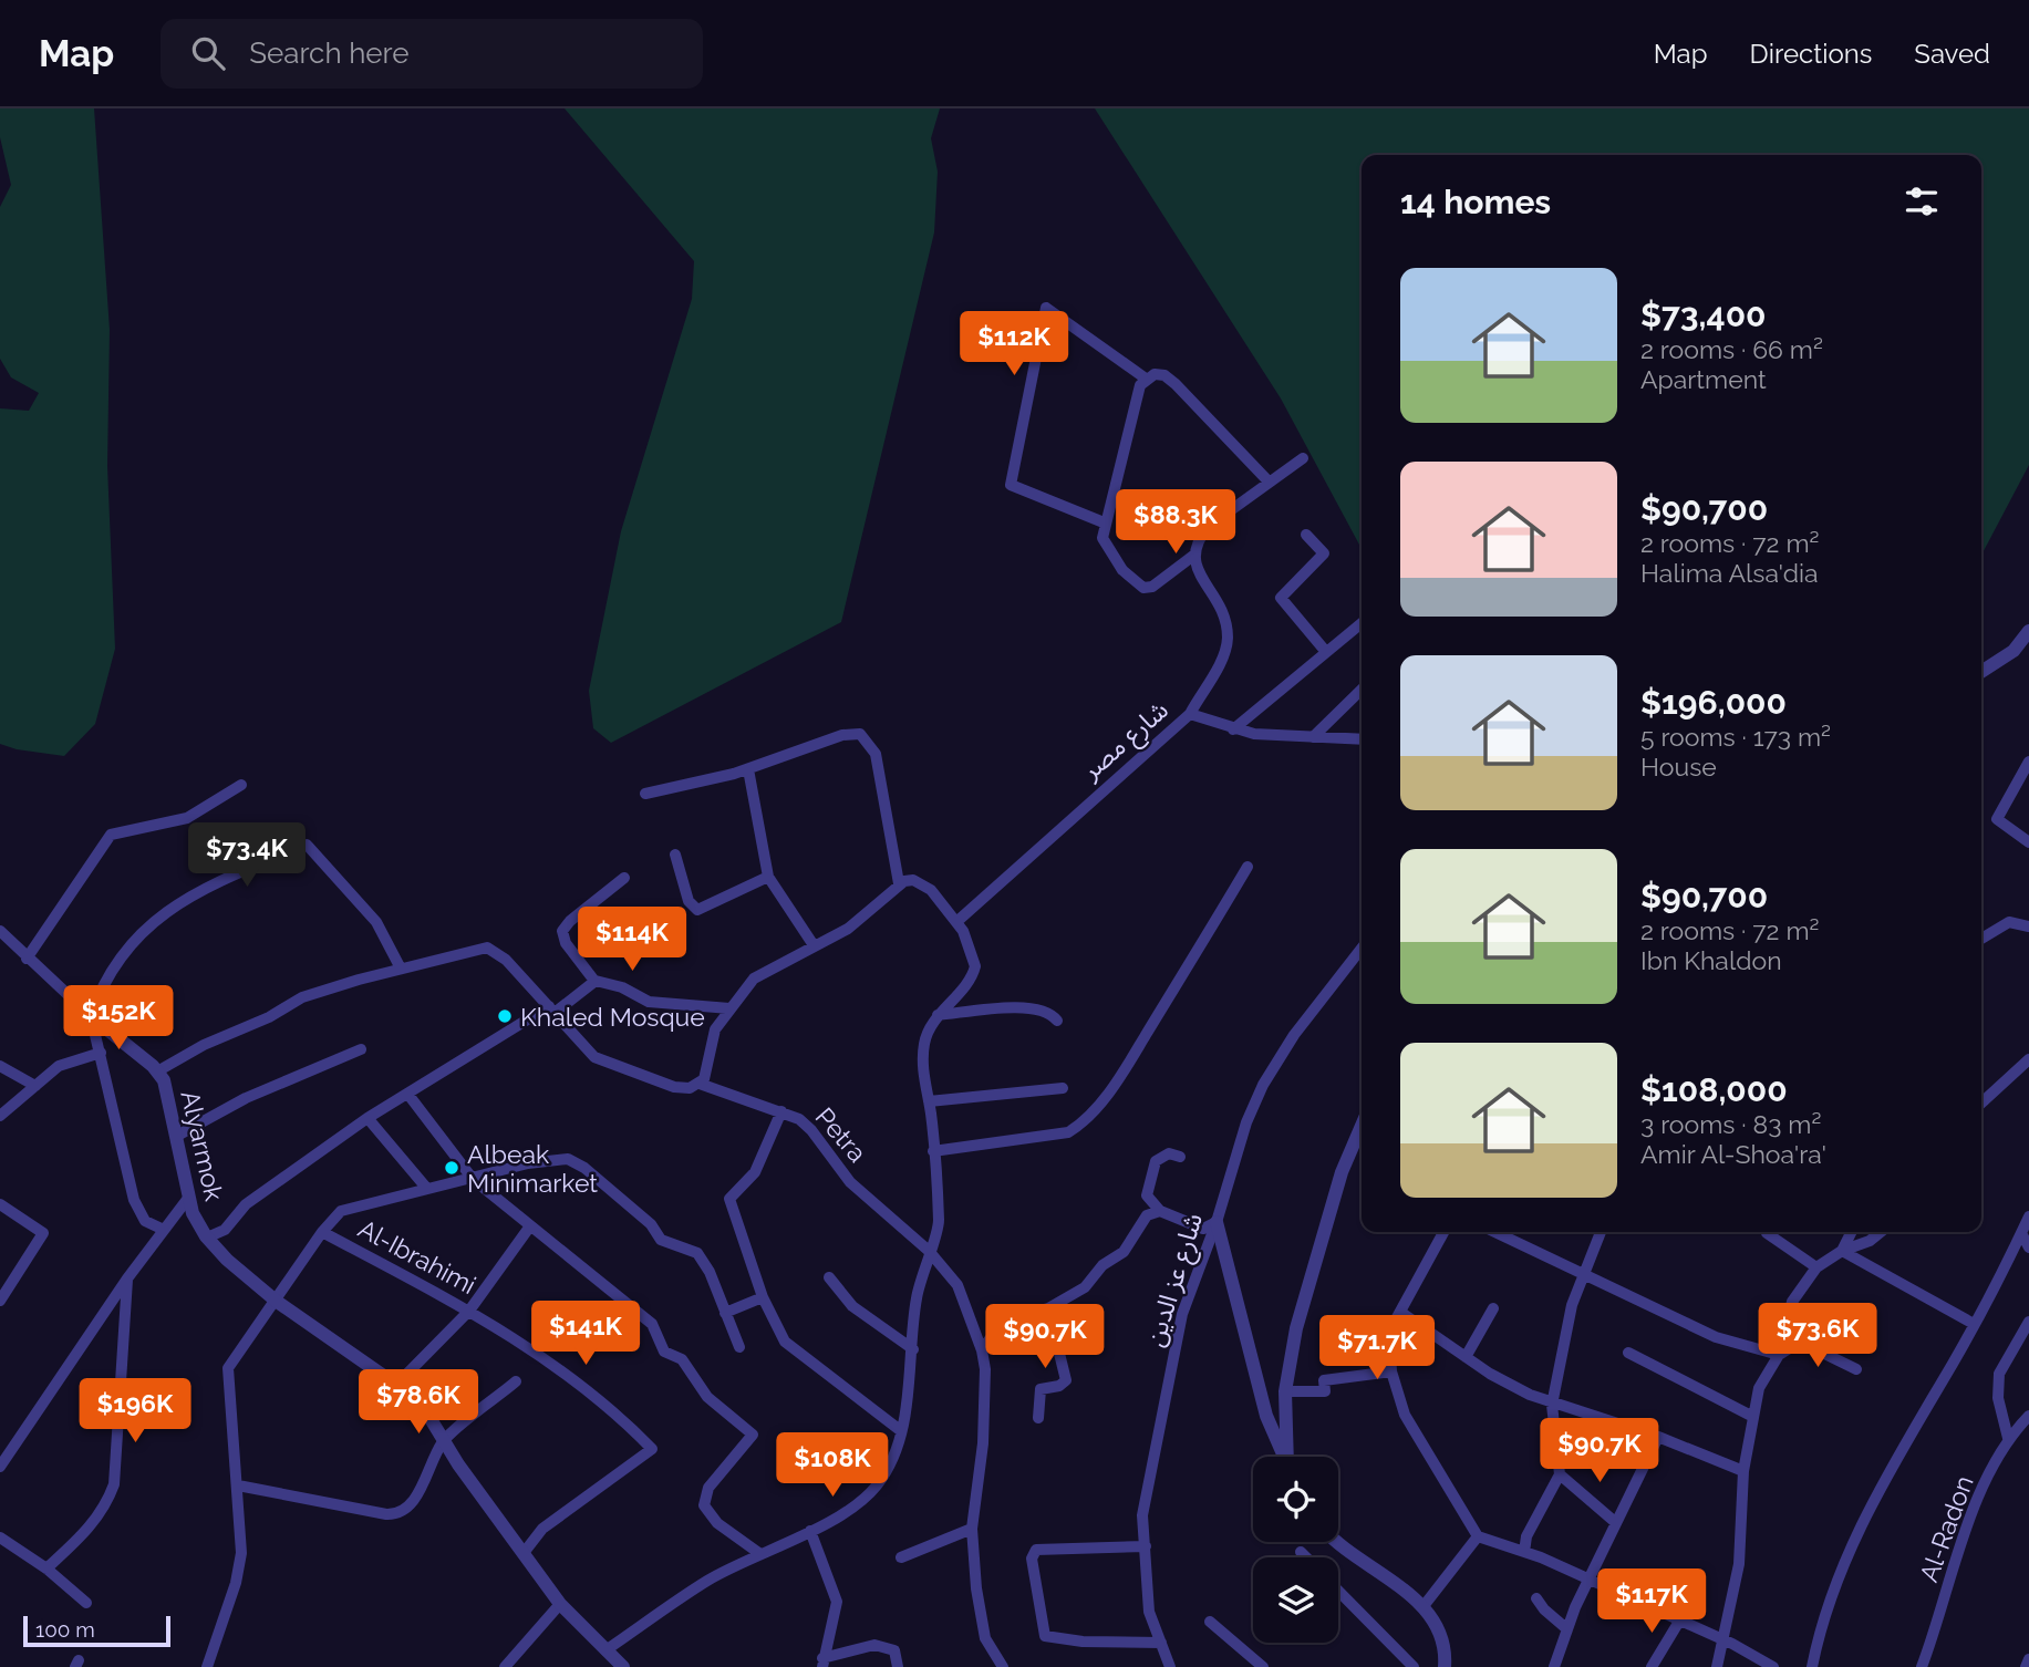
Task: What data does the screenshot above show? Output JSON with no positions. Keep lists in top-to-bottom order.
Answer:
{
  "streets": {
    "street": [
      "شارع مصر",
      "Petra",
      "Alyarmok",
      "Al-Ibrahimi",
      "شارع عز الدين",
      "Al-Radon"
    ]
  },
  "crossings": [
    ["Alyarmok", "Al-Ibrahimi"]
  ],
  "places": ["Khaled Mosque", "Albeak Minimarket"],
  "scale_bar": "100 m",
  "page": {
    "header": "Map",
    "search": "Search here",
    "nav": ["Map", "Directions", "Saved"],
    "heading": "14 homes",
    "list": [
      {
        "name": "$73,400",
        "note": "2 rooms · 66 m² · Apartment"
      },
      {
        "name": "$90,700",
        "note": "2 rooms · 72 m² · Halima Alsa'dia"
      },
      {
        "name": "$196,000",
        "note": "5 rooms · 173 m² · House"
      },
      {
        "name": "$90,700",
        "note": "2 rooms · 72 m² · Ibn Khaldon"
      },
      {
        "name": "$108,000",
        "note": "3 rooms · 83 m² · Amir Al-Shoa'ra'"
      }
    ],
    "price": [
      "$112K",
      "$88.3K",
      "$73.4K",
      "$114K",
      "$152K",
      "$141K",
      "$73.6K",
      "$90.7K",
      "$71.7K",
      "$78.6K",
      "$196K",
      "$90.7K",
      "$108K",
      "$117K"
    ],
    "scale": "100 m"
  }
}
